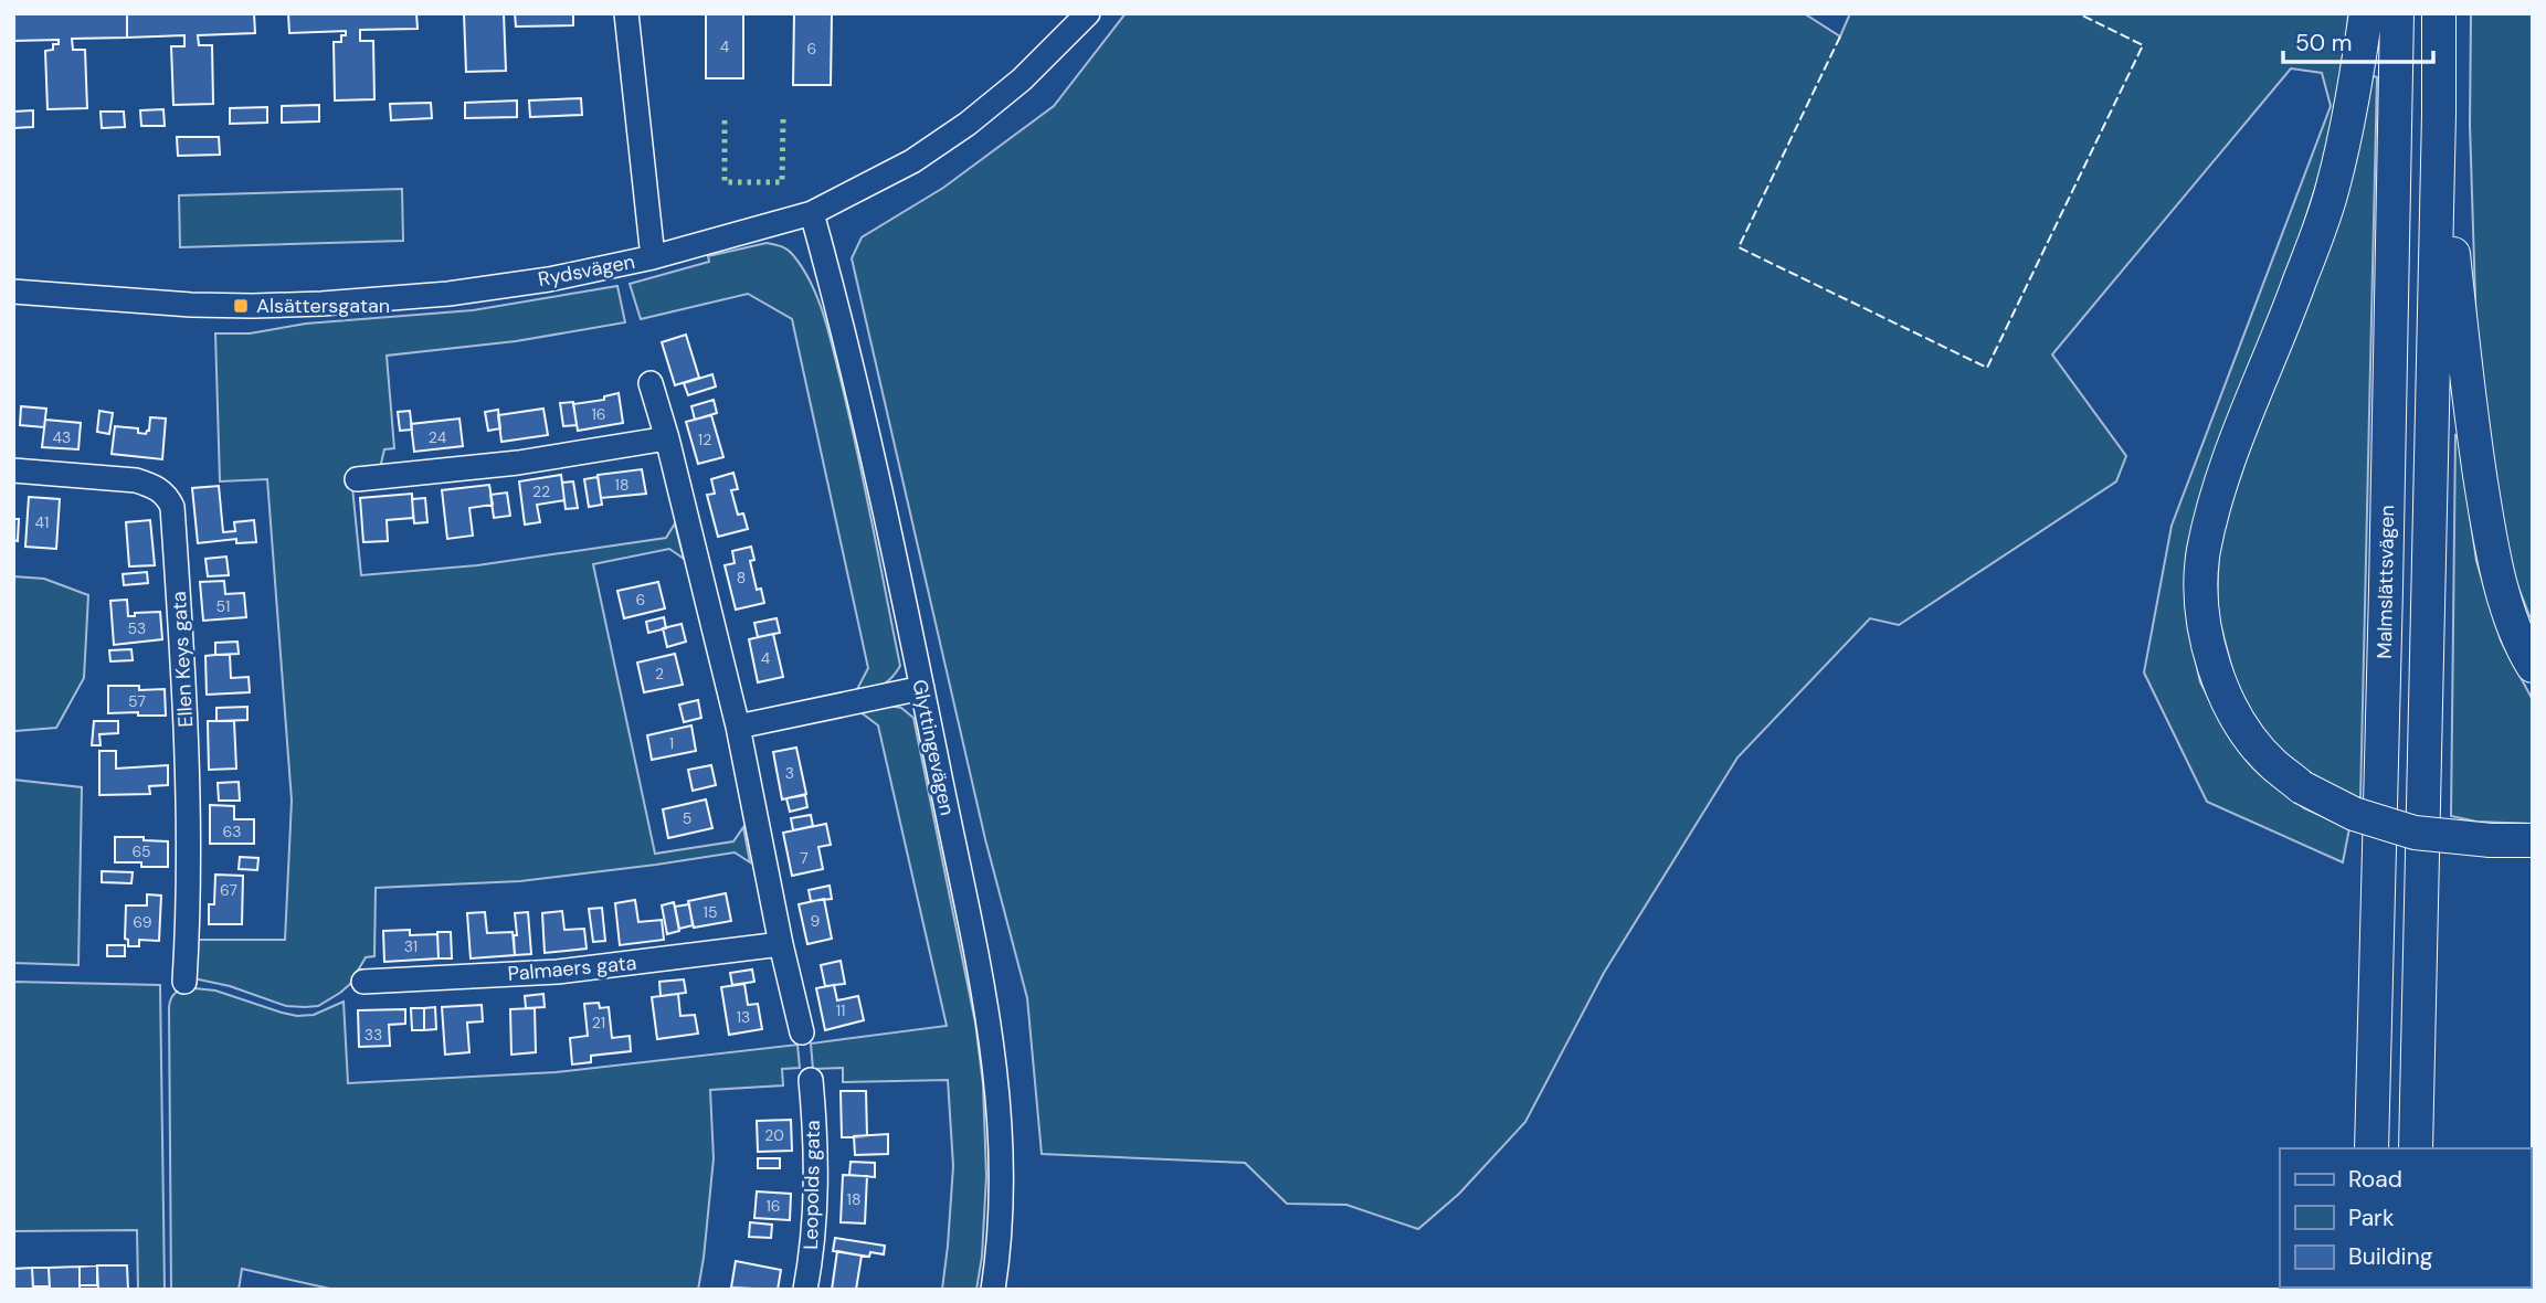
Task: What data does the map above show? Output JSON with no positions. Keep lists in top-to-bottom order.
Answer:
{
  "streets": {
    "highway": ["Malmslättsvägen"],
    "street": [
      "Rydsvägen",
      "Ellen Keys gata",
      "Glyttingevägen",
      "Palmaers gata",
      "Leopolds gata"
    ]
  },
  "crossings": [
    ["Rydsvägen", "Glyttingevägen"]
  ],
  "places": {
    "transit": ["Alsättersgatan"]
  },
  "house_numbers": [
    "4",
    "6",
    "16",
    "43",
    "24",
    "12",
    "18",
    "22",
    "41",
    "8",
    "6",
    "51",
    "53",
    "4",
    "2",
    "57",
    "1",
    "3",
    "5",
    "63",
    "65",
    "7",
    "67",
    "15",
    "9",
    "69",
    "31",
    "11",
    "13",
    "21",
    "33",
    "20",
    "18",
    "16"
  ],
  "legend": ["Road", "Park", "Building"],
  "scale_bar": "50 m"
}
